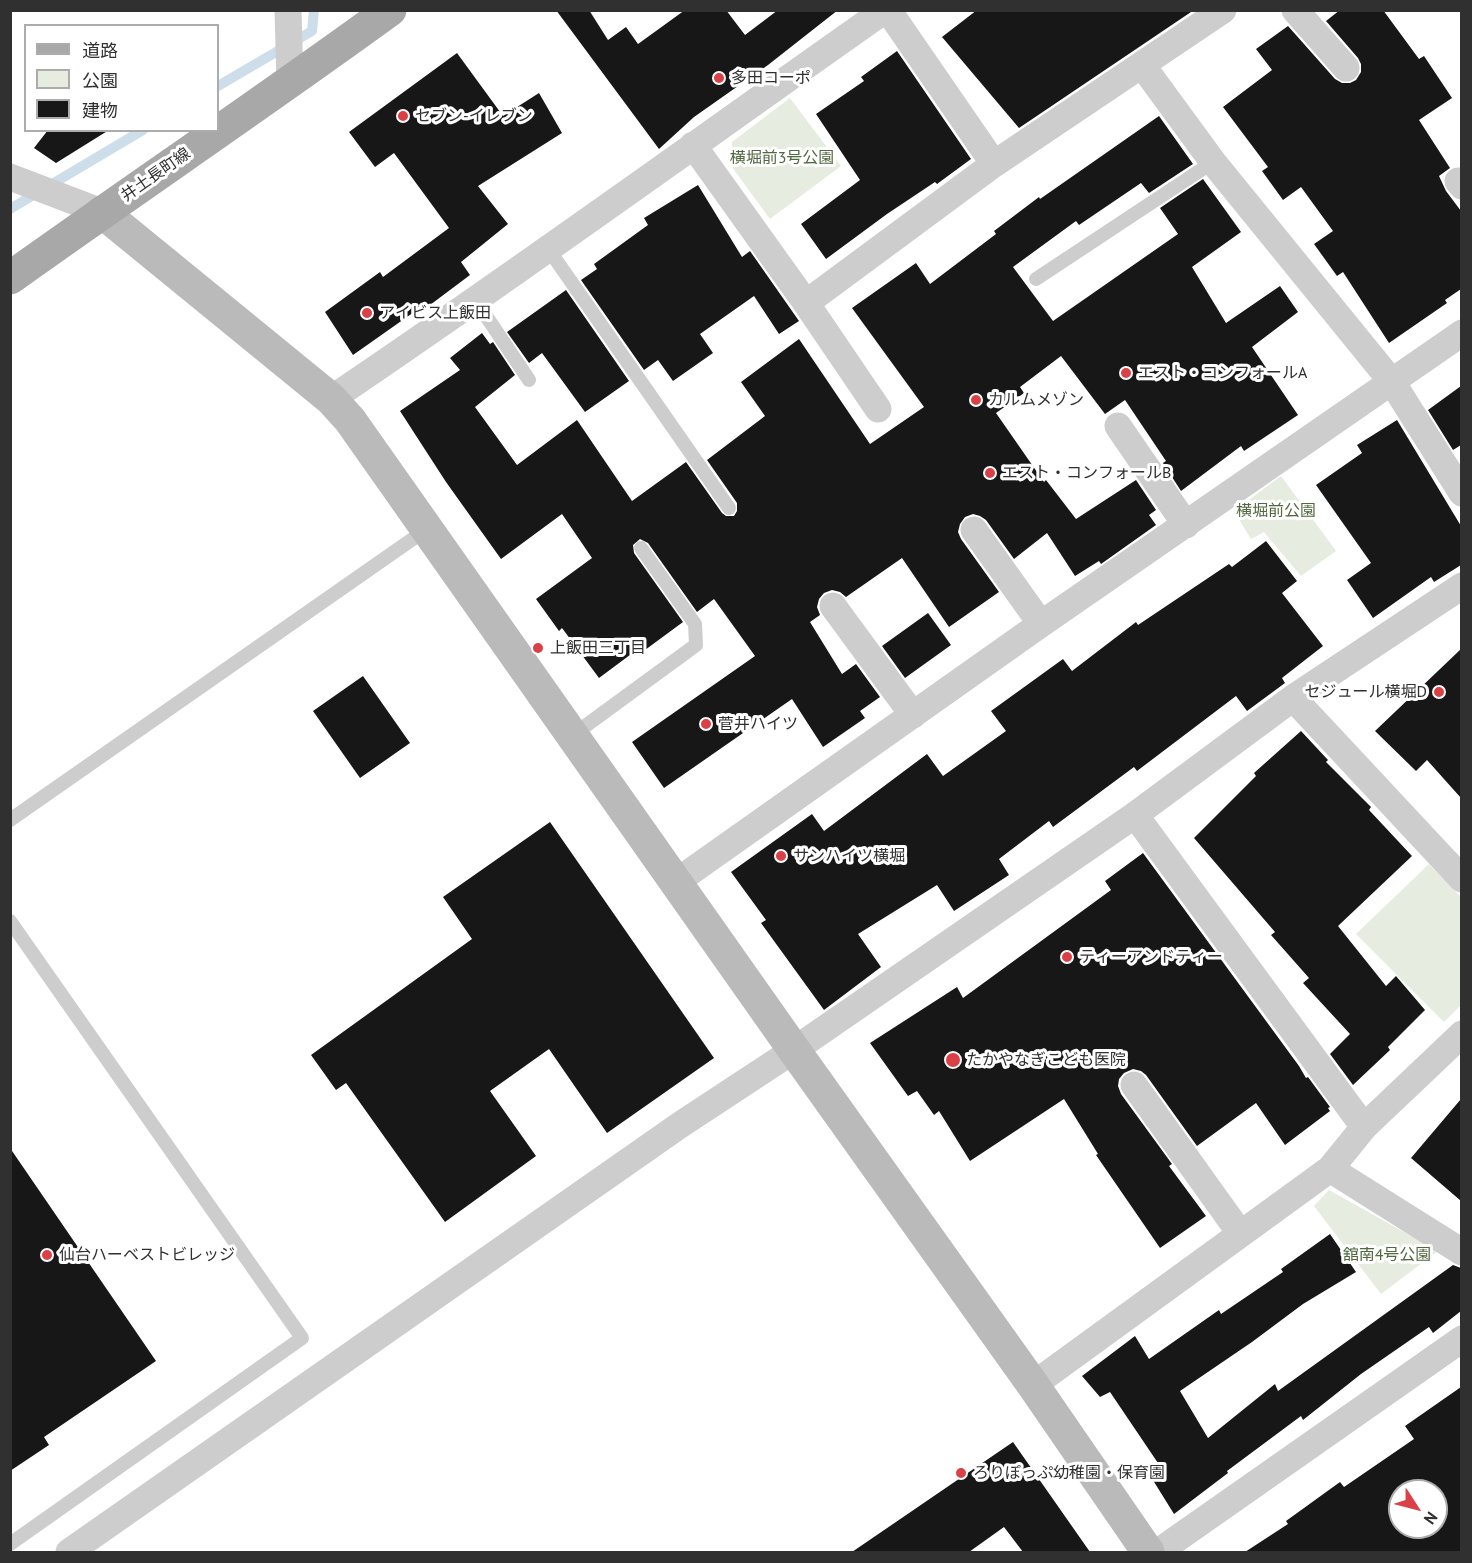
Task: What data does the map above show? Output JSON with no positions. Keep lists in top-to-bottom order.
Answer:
{
  "streets": {
    "main road": ["井土長町線"]
  },
  "parks": ["横堀前3号公園", "横堀前公園", "舘南4号公園"],
  "places": [
    "多田コーポ",
    "セブン-イレブン",
    "アイビス上飯田",
    "エスト・コンフォールA",
    "カルムメゾン",
    "エスト・コンフォールB",
    "上飯田三丁目",
    "セジュール横堀D",
    "菅井ハイツ",
    "サンハイツ横堀",
    "ティーアンドティー",
    "たかやなぎこども医院",
    "仙台ハーベストビレッジ",
    "ろりぽっぷ幼稚園・保育園"
  ],
  "legend": ["道路", "公園", "建物"],
  "north": "bottom right"
}
